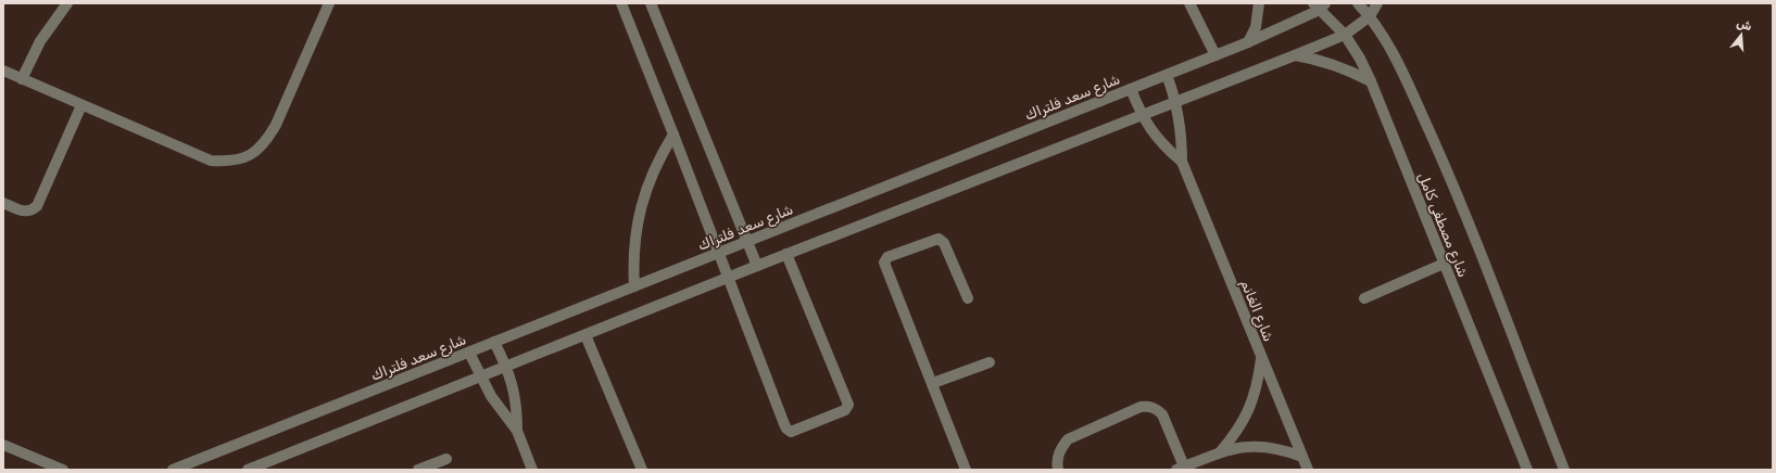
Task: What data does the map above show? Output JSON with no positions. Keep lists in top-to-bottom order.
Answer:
{
  "streets": {
    "street": ["شارع سعد فلتراك", "شارع مصطفى كامل", "شارع الغانم"]
  },
  "crossings": [
    ["شارع سعد فلتراك", "شارع مصطفى كامل"],
    ["شارع سعد فلتراك", "شارع الغانم"]
  ],
  "north": "top"
}
